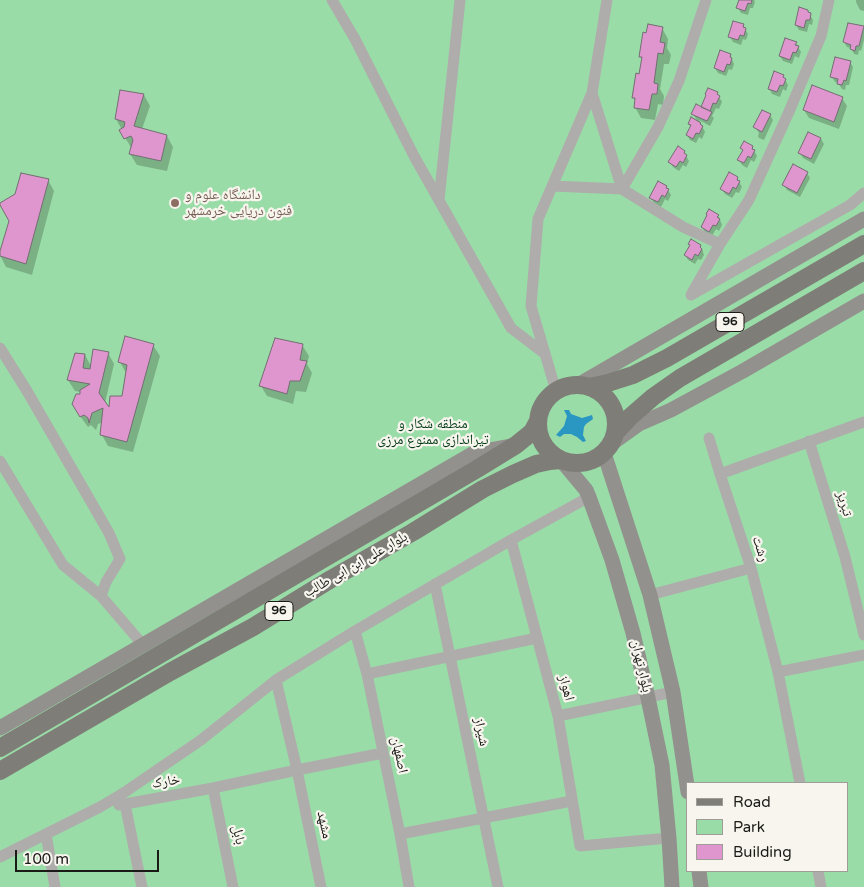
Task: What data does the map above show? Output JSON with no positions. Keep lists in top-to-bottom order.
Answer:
{
  "streets": {
    "main road": ["96", "بلوار علی ابن ابی طالب"],
    "street": [
      "تبریز",
      "رشت",
      "بلوار تهران",
      "اهواز",
      "شیراز",
      "اصفهان",
      "خارک",
      "مشهد",
      "بابل"
    ]
  },
  "crossings": [
    ["96", "بلوار علی ابن ابی طالب"],
    ["96", "بلوار تهران"],
    ["بلوار علی ابن ابی طالب", "بلوار تهران"],
    ["بلوار تهران", "اهواز"],
    ["خارک", "مشهد"],
    ["خارک", "بابل"]
  ],
  "parks": ["منطقه شکار و تیراندازی ممنوع مرزی"],
  "places": ["دانشگاه علوم و فنون دریایی خرمشهر"],
  "legend": ["Road", "Park", "Building"],
  "scale_bar": "100 m"
}
